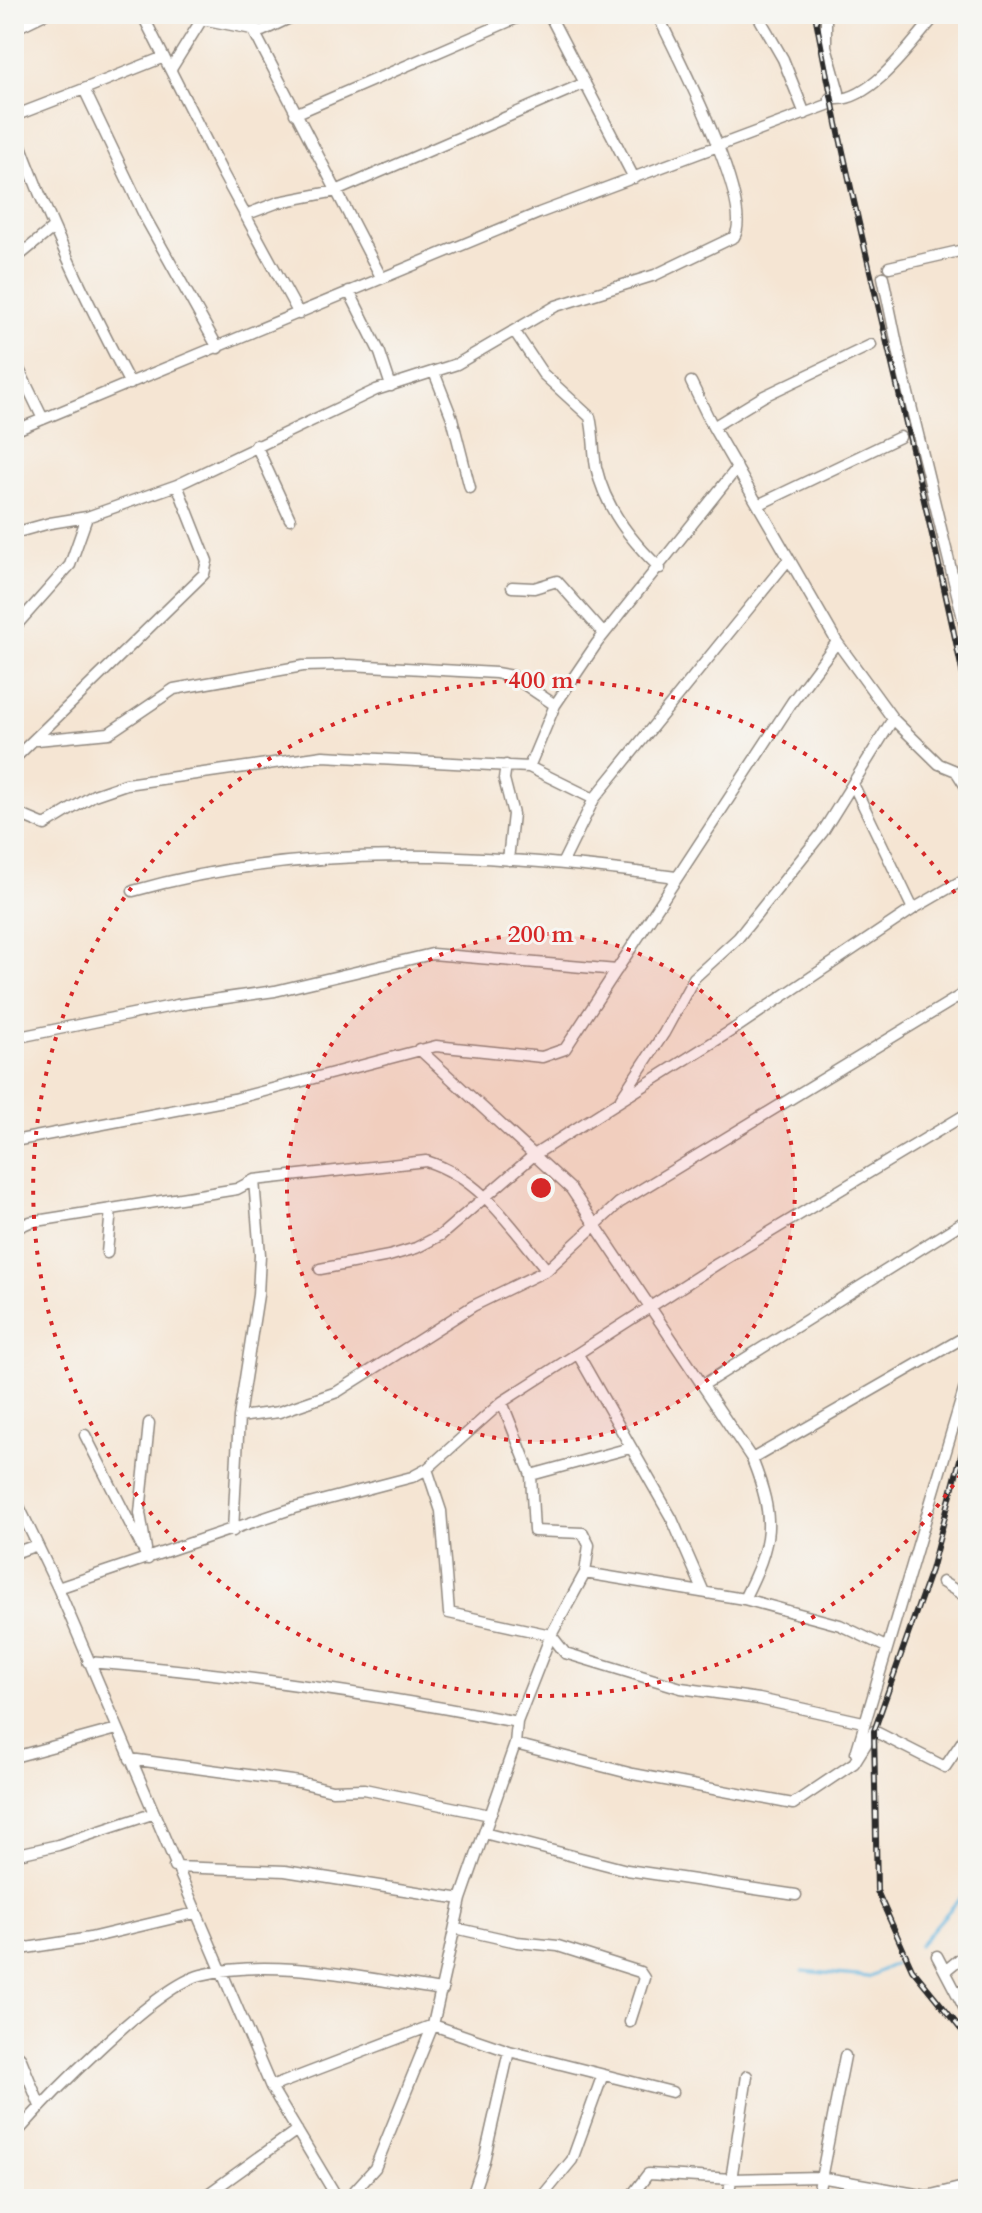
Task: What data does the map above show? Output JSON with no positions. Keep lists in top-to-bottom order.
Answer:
{
  "rings": ["400 m", "200 m"]
}
